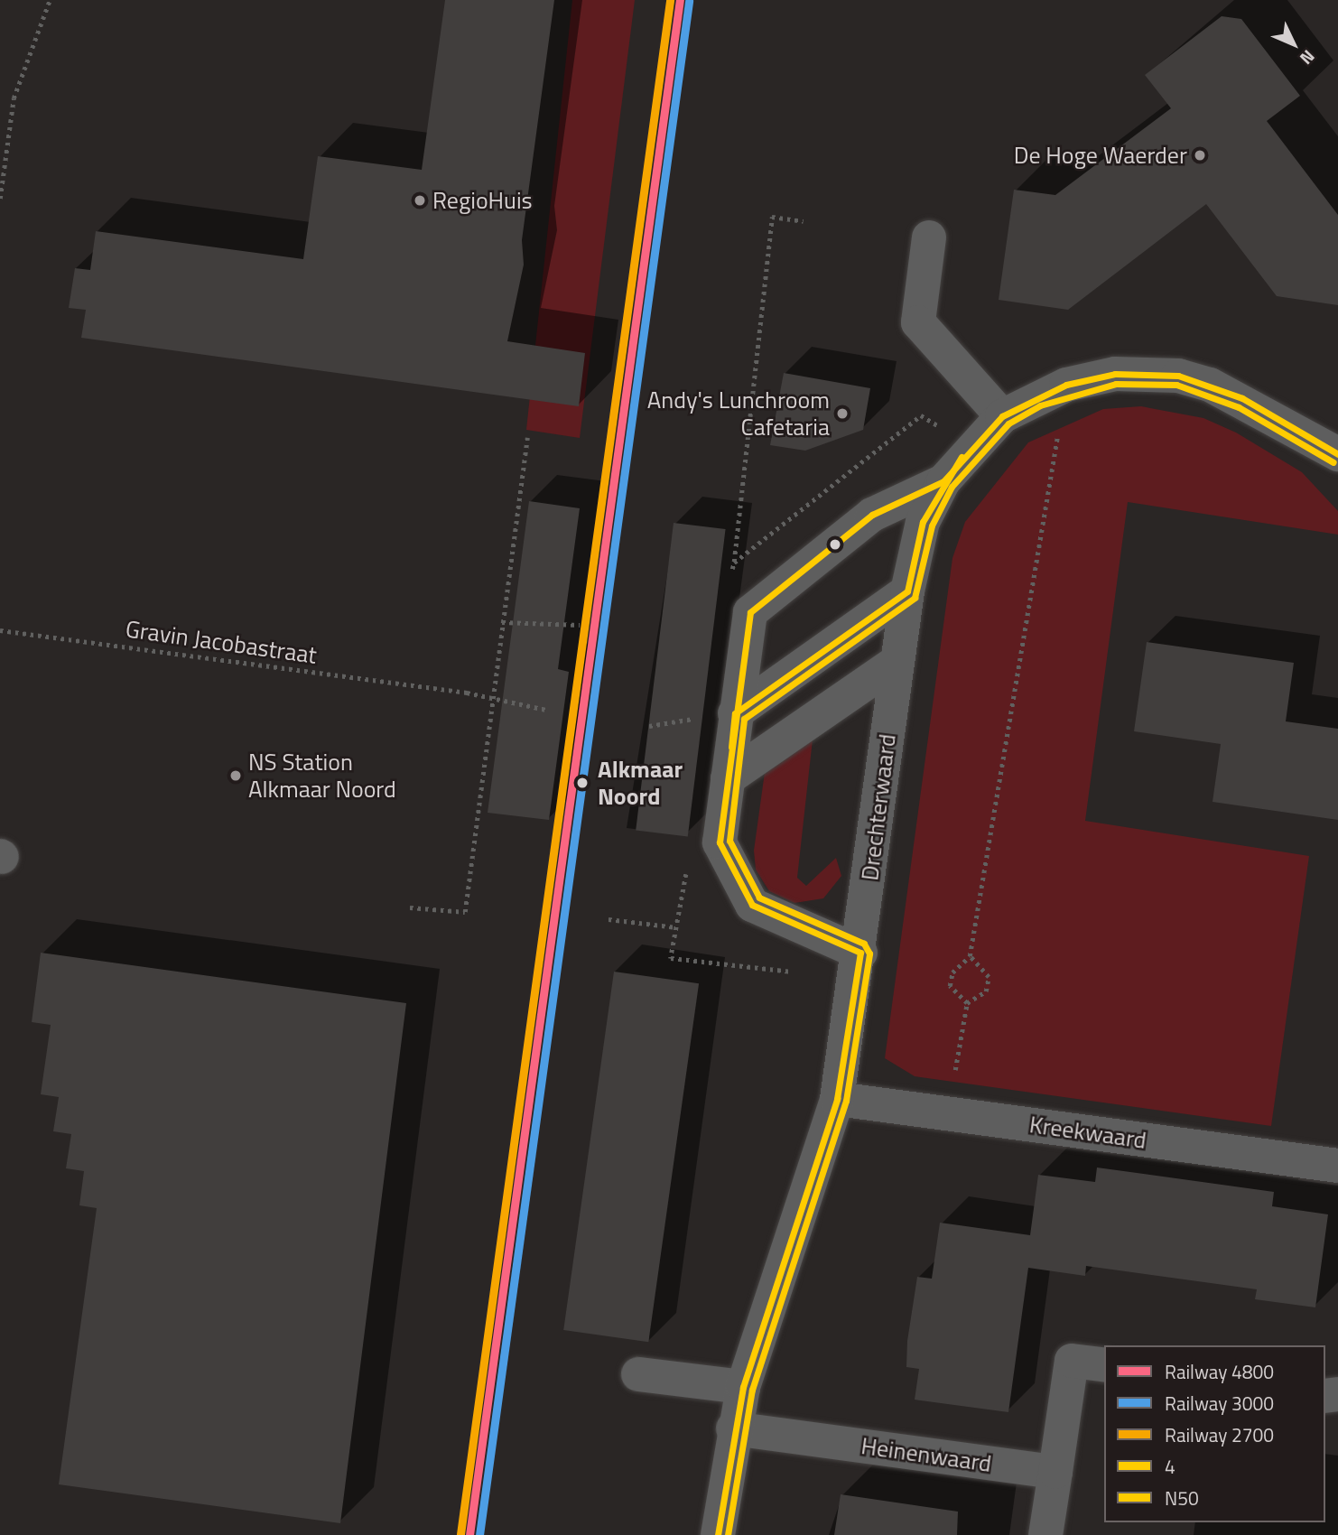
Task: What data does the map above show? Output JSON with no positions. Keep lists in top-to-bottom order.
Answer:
{
  "streets": {
    "street": ["Drechterwaard", "Kreekwaard", "Heinenwaard"],
    "path": ["Gravin Jacobastraat"]
  },
  "crossings": [
    ["Drechterwaard", "Kreekwaard"],
    ["Drechterwaard", "Heinenwaard"]
  ],
  "places": [
    "De Hoge Waerder",
    "RegioHuis",
    "Andy's Lunchroom Cafetaria",
    "NS Station Alkmaar Noord",
    "Alkmaar Noord"
  ],
  "lines": [
    "rail line 4800",
    "rail line 2700",
    "rail line 3000",
    "transit line 4",
    "transit line N50"
  ],
  "legend": [
    "Railway 4800",
    "Railway 3000",
    "Railway 2700",
    "4",
    "N50"
  ],
  "north": "bottom right"
}
